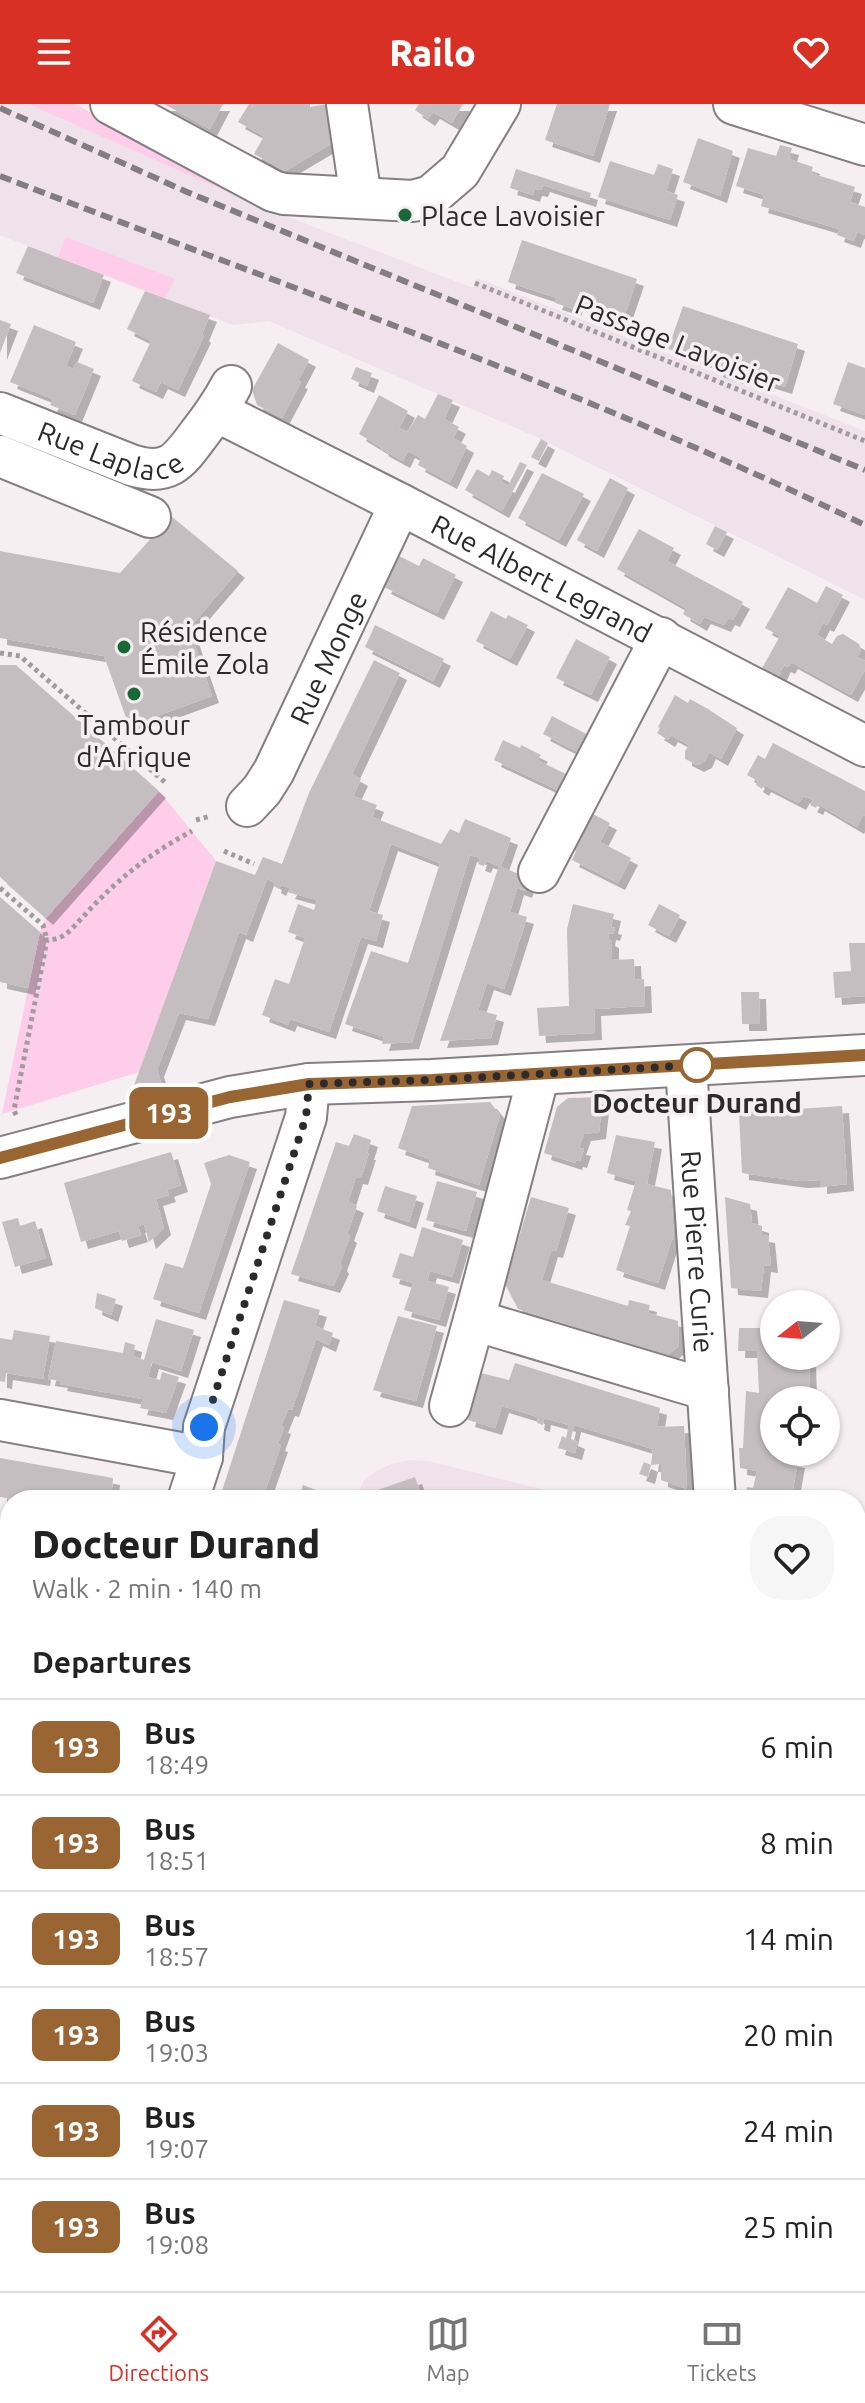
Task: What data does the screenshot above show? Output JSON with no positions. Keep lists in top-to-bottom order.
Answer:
{
  "streets": {
    "street": [
      "Rue Laplace",
      "Rue Albert Legrand",
      "Rue Monge",
      "Rue Pierre Curie"
    ],
    "path": ["Passage Lavoisier"]
  },
  "crossings": [
    ["Rue Laplace", "Rue Albert Legrand"],
    ["Rue Albert Legrand", "Rue Monge"]
  ],
  "places": [
    "Place Lavoisier",
    "Résidence Émile Zola",
    "Tambour d'Afrique",
    "Docteur Durand"
  ],
  "lines": ["bus line 193"],
  "north": "left",
  "page": {
    "header": "Railo",
    "on_map": "193",
    "heading": [
      ["Docteur Durand", "Walk · 2 min · 140 m"],
      "Departures"
    ],
    "list": [
      {
        "mark": "193",
        "name": "Bus",
        "note": "18:49",
        "value": "6 min"
      },
      {
        "mark": "193",
        "name": "Bus",
        "note": "18:51",
        "value": "8 min"
      },
      {
        "mark": "193",
        "name": "Bus",
        "note": "18:57",
        "value": "14 min"
      },
      {
        "mark": "193",
        "name": "Bus",
        "note": "19:03",
        "value": "20 min"
      },
      {
        "mark": "193",
        "name": "Bus",
        "note": "19:07",
        "value": "24 min"
      },
      {
        "mark": "193",
        "name": "Bus",
        "note": "19:08",
        "value": "25 min"
      }
    ],
    "tabs": ["Directions", "Map", "Tickets"]
  }
}
